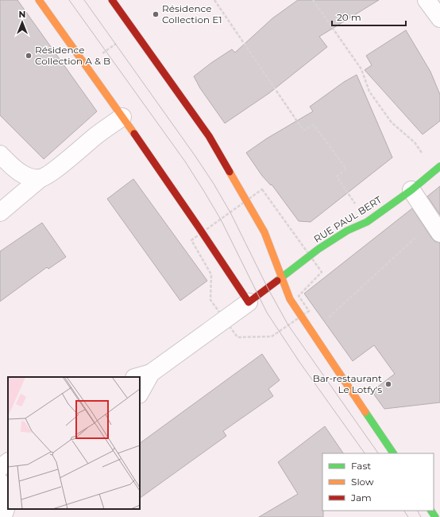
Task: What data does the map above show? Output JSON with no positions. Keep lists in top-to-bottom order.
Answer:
{
  "streets": {
    "main road": ["RUE PAUL BERT"]
  },
  "places": ["Résidence Collection E1", "Résidence Collection A & B", "Bar-restaurant Le Lotfy's"],
  "legend": ["Fast", "Slow", "Jam"],
  "scale_bar": "20 m",
  "north": "top"
}
